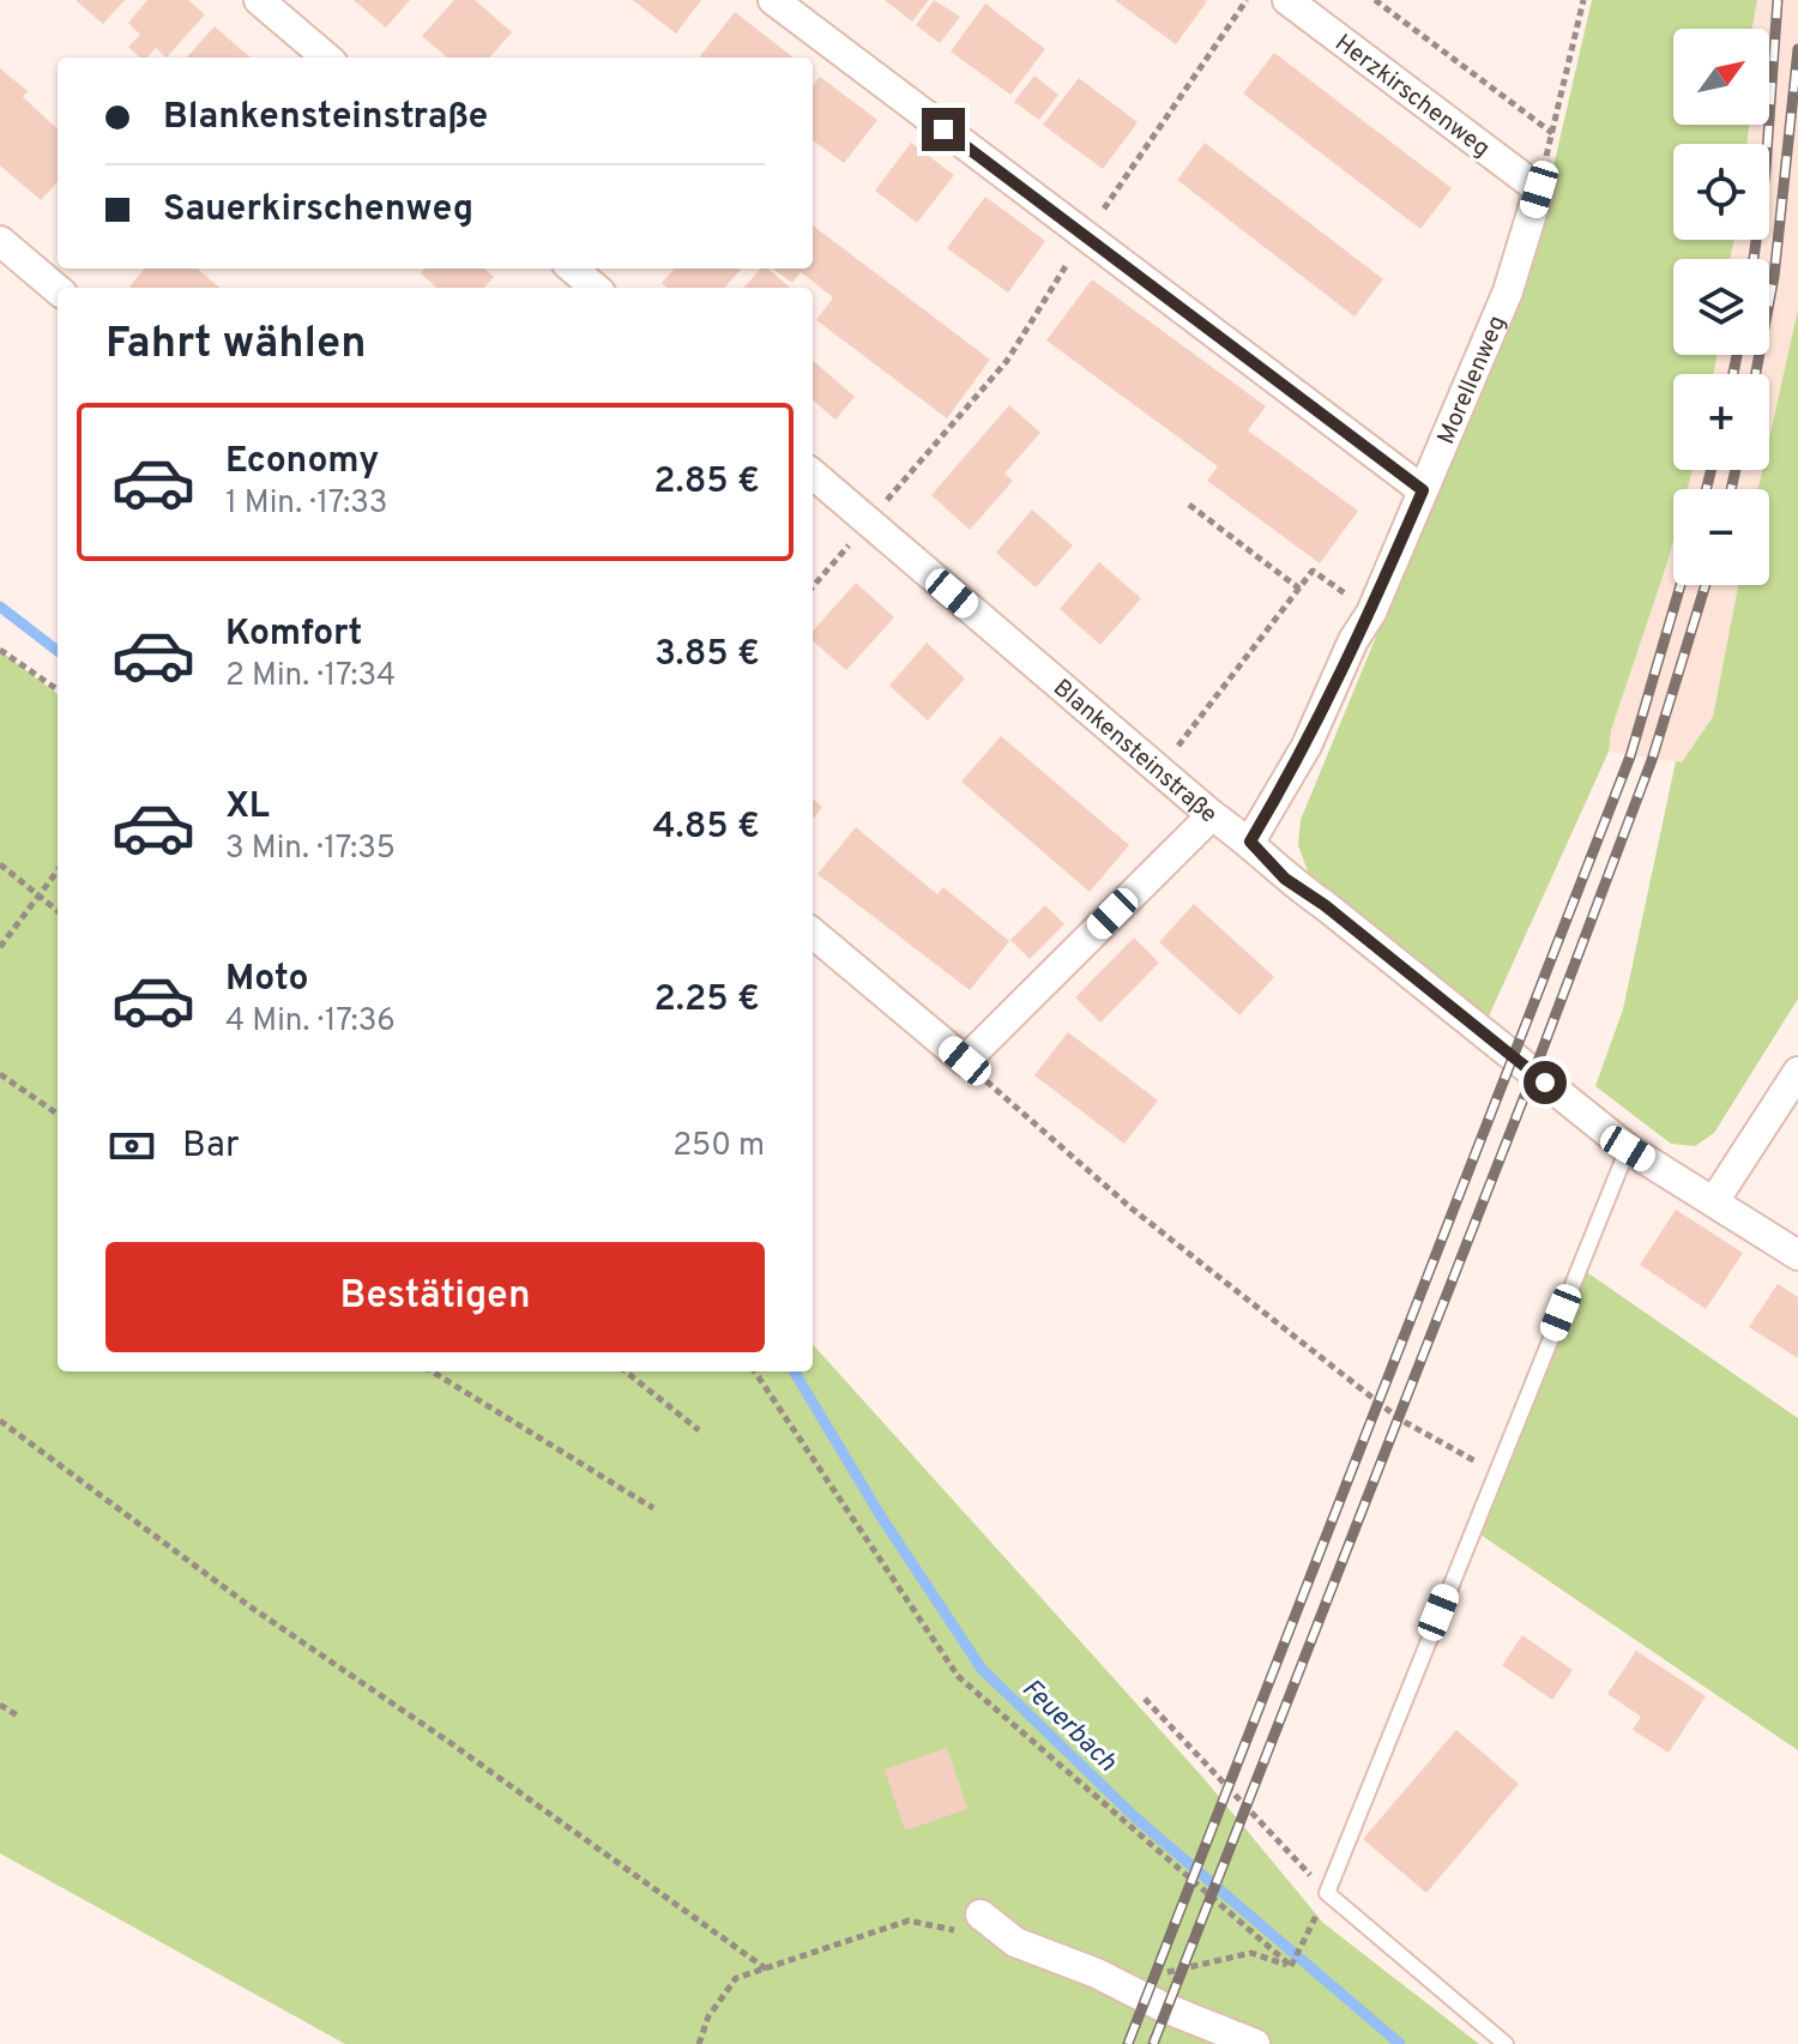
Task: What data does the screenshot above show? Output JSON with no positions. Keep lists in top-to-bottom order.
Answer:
{
  "streets": {
    "street": ["Herzkirschenweg", "Morellenweg", "Blankensteinstraße"]
  },
  "crossings": [
    ["Herzkirschenweg", "Morellenweg"],
    ["Morellenweg", "Blankensteinstraße"]
  ],
  "water": ["Feuerbach"],
  "north": "top right",
  "page": {
    "map_buttons": ["+", "−"],
    "banner": ["Blankensteinstraße", "Sauerkirschenweg"],
    "heading": "Fahrt wählen",
    "list": [
      {
        "name": "Economy",
        "note": "1 Min. · 17:33",
        "value": "2.85 €"
      },
      {
        "name": "Komfort",
        "note": "2 Min. · 17:34",
        "value": "3.85 €"
      },
      {
        "name": "XL",
        "note": "3 Min. · 17:35",
        "value": "4.85 €"
      },
      {
        "name": "Moto",
        "note": "4 Min. · 17:36",
        "value": "2.25 €"
      }
    ],
    "pay": ["Bar", "250 m"],
    "buttons": "Bestätigen"
  }
}
